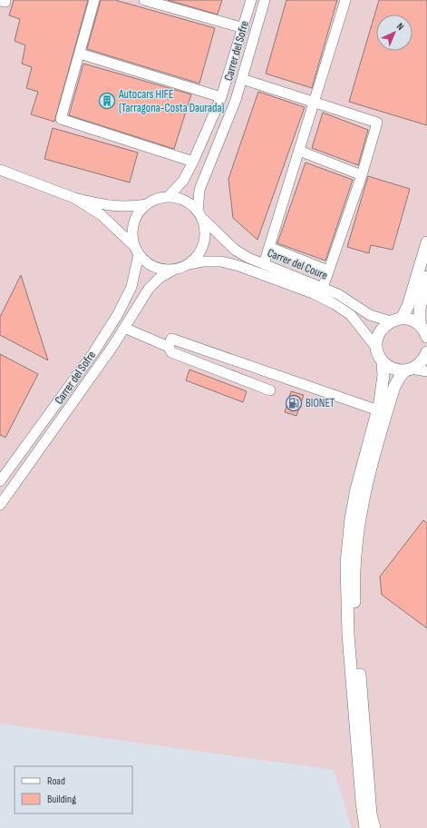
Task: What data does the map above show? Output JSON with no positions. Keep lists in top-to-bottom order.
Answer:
{
  "streets": {
    "street": ["Carrer del Sofre", "Carrer del Coure"]
  },
  "crossings": [
    ["Carrer del Sofre", "Carrer del Coure"]
  ],
  "places": {
    "building": ["Autocars HIFE (Tarragona-Costa Daurada)"],
    "fuel station": ["BIONET"]
  },
  "legend": ["Road", "Building"],
  "north": "top right"
}
